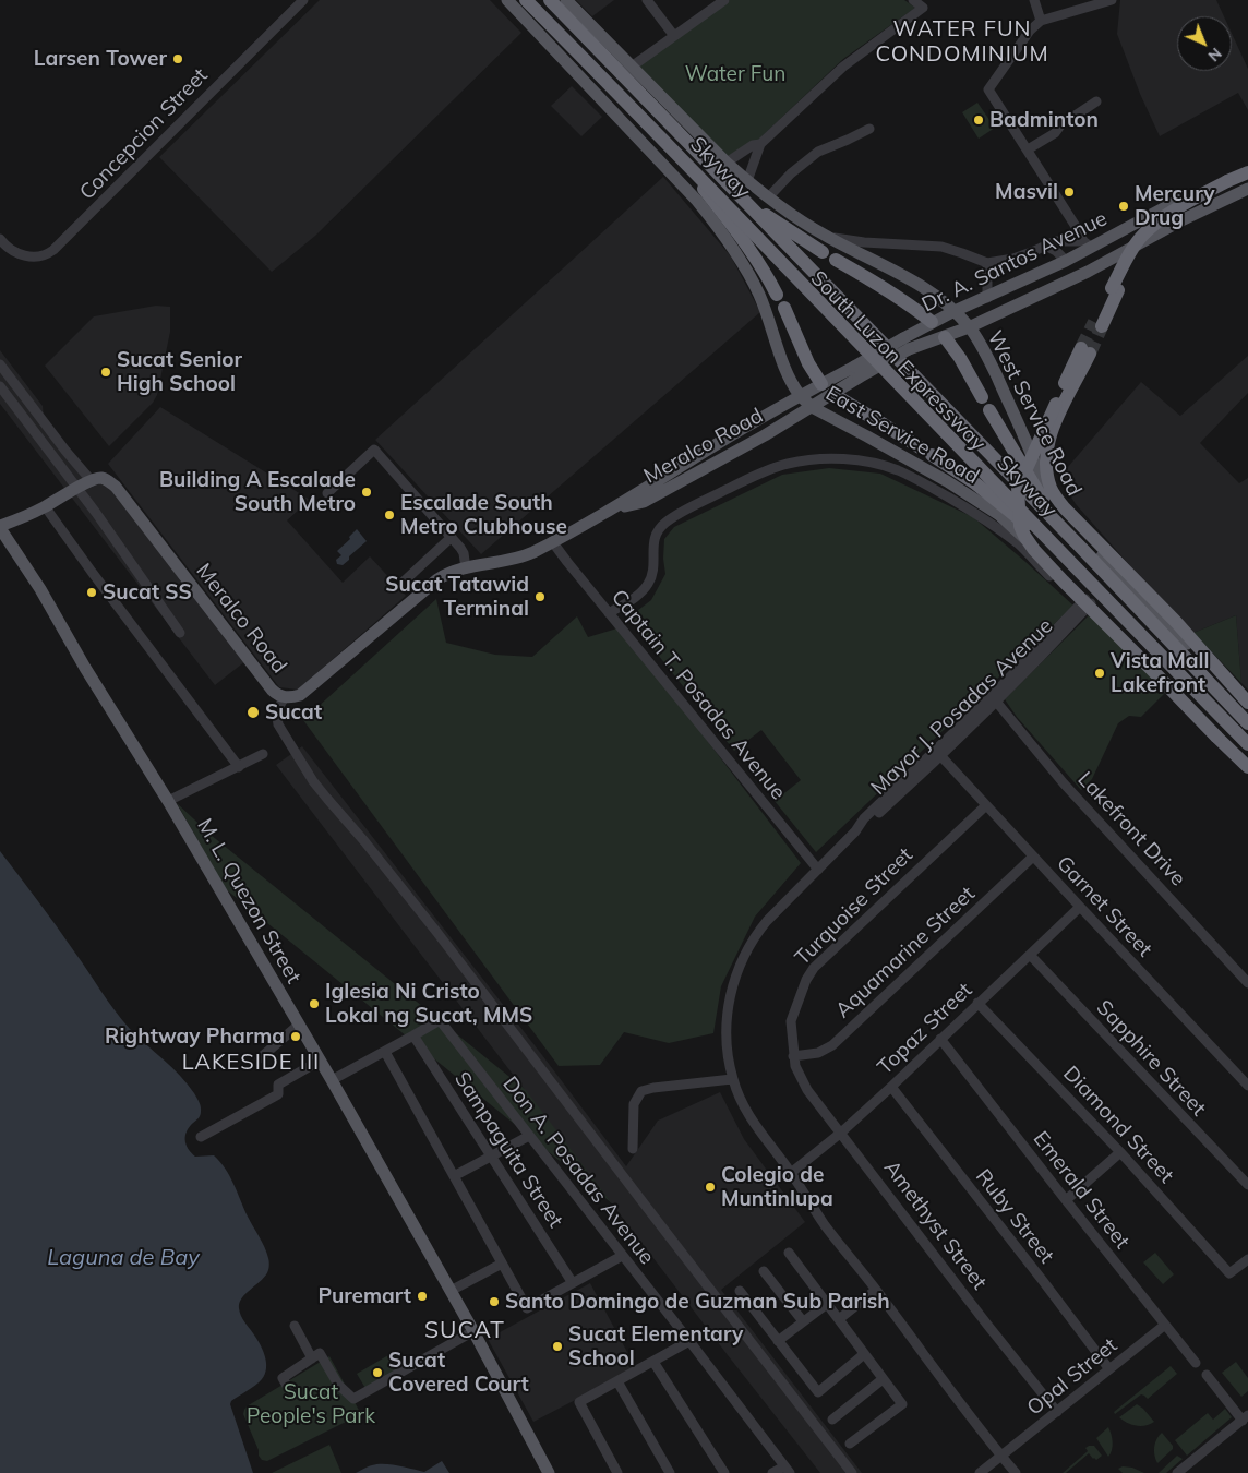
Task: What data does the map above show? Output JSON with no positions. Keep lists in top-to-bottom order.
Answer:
{
  "streets": {
    "highway": ["Skyway", "South Luzon Expressway"],
    "main road": [
      "Dr. A. Santos Avenue",
      "West Service Road",
      "East Service Road",
      "Meralco Road",
      "M. L. Quezon Street"
    ],
    "street": [
      "Concepcion Street",
      "Captain T. Posadas Avenue",
      "Mayor J. Posadas Avenue",
      "Lakefront Drive",
      "Turquoise Street",
      "Garnet Street",
      "Aquamarine Street",
      "Topaz Street",
      "Sapphire Street",
      "Diamond Street",
      "Sampaguita Street",
      "Don A. Posadas Avenue",
      "Emerald Street",
      "Ruby Street",
      "Amethyst Street",
      "Opal Street"
    ]
  },
  "crossings": [
    ["Dr. A. Santos Avenue", "West Service Road"],
    ["Dr. A. Santos Avenue", "East Service Road"],
    ["Dr. A. Santos Avenue", "Meralco Road"],
    ["South Luzon Expressway", "West Service Road"],
    ["East Service Road", "Meralco Road"],
    ["East Service Road", "Mayor J. Posadas Avenue"],
    ["Meralco Road", "Captain T. Posadas Avenue"],
    ["Captain T. Posadas Avenue", "Mayor J. Posadas Avenue"],
    ["Mayor J. Posadas Avenue", "Lakefront Drive"],
    ["Mayor J. Posadas Avenue", "Garnet Street"],
    ["Mayor J. Posadas Avenue", "Topaz Street"],
    ["Mayor J. Posadas Avenue", "Opal Street"],
    ["Turquoise Street", "Garnet Street"],
    ["Turquoise Street", "Aquamarine Street"],
    ["Turquoise Street", "Amethyst Street"],
    ["Garnet Street", "Aquamarine Street"],
    ["Garnet Street", "Topaz Street"],
    ["Aquamarine Street", "Amethyst Street"],
    ["Topaz Street", "Sapphire Street"],
    ["Topaz Street", "Diamond Street"],
    ["Topaz Street", "Emerald Street"],
    ["Topaz Street", "Ruby Street"],
    ["Topaz Street", "Amethyst Street"],
    ["Sampaguita Street", "Don A. Posadas Avenue"],
    ["Emerald Street", "Opal Street"],
    ["Ruby Street", "Opal Street"],
    ["Amethyst Street", "Opal Street"]
  ],
  "districts": ["WATER FUN CONDOMINIUM", "LAKESIDE III", "SUCAT"],
  "water": ["Laguna de Bay"],
  "parks": ["Water Fun", "Sucat People's Park"],
  "places": [
    "Larsen Tower",
    "Badminton",
    "Masvil",
    "Mercury Drug",
    "Sucat Senior High School",
    "Building A Escalade South Metro",
    "Escalade South Metro Clubhouse",
    "Sucat SS",
    "Sucat Tatawid Terminal",
    "Vista Mall Lakefront",
    "Sucat",
    "Iglesia Ni Cristo Lokal ng Sucat, MMS",
    "Rightway Pharma",
    "Colegio de Muntinlupa",
    "Puremart",
    "Santo Domingo de Guzman Sub Parish",
    "Sucat Elementary School",
    "Sucat Covered Court"
  ],
  "north": "bottom right"
}
